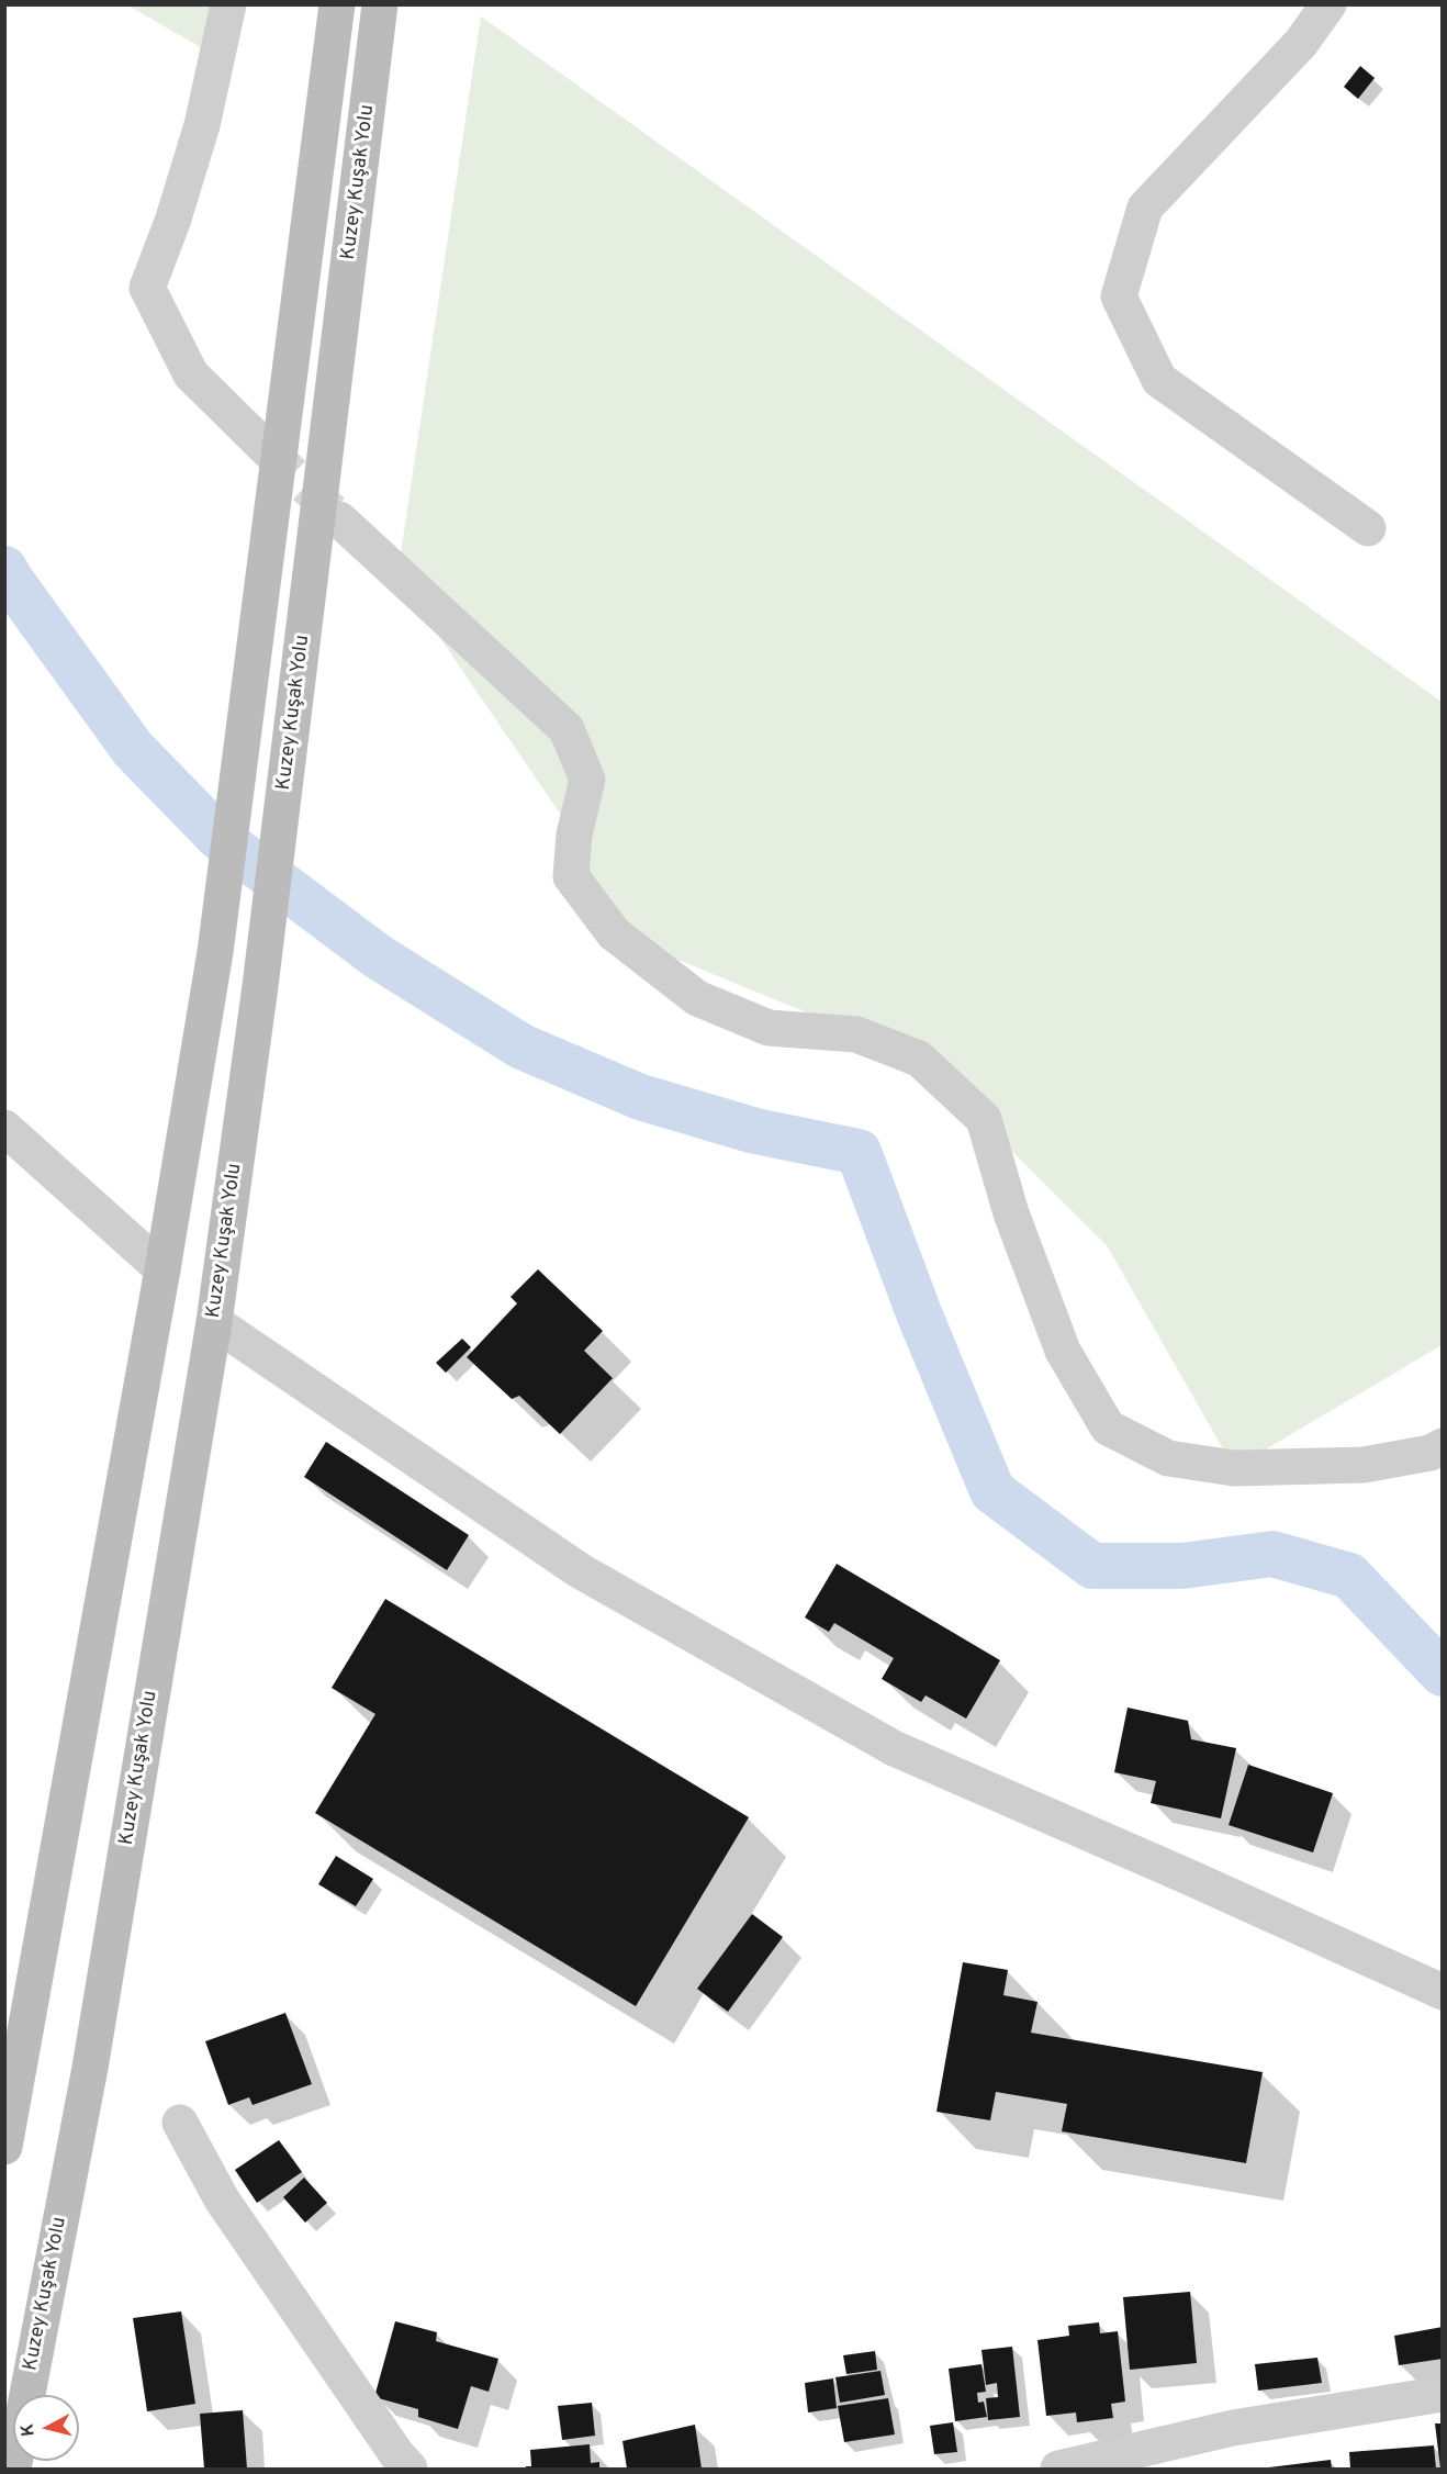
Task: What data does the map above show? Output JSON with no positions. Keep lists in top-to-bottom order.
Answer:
{
  "streets": {
    "main road": ["Kuzey Kuşak Yolu"]
  },
  "north": "left"
}
